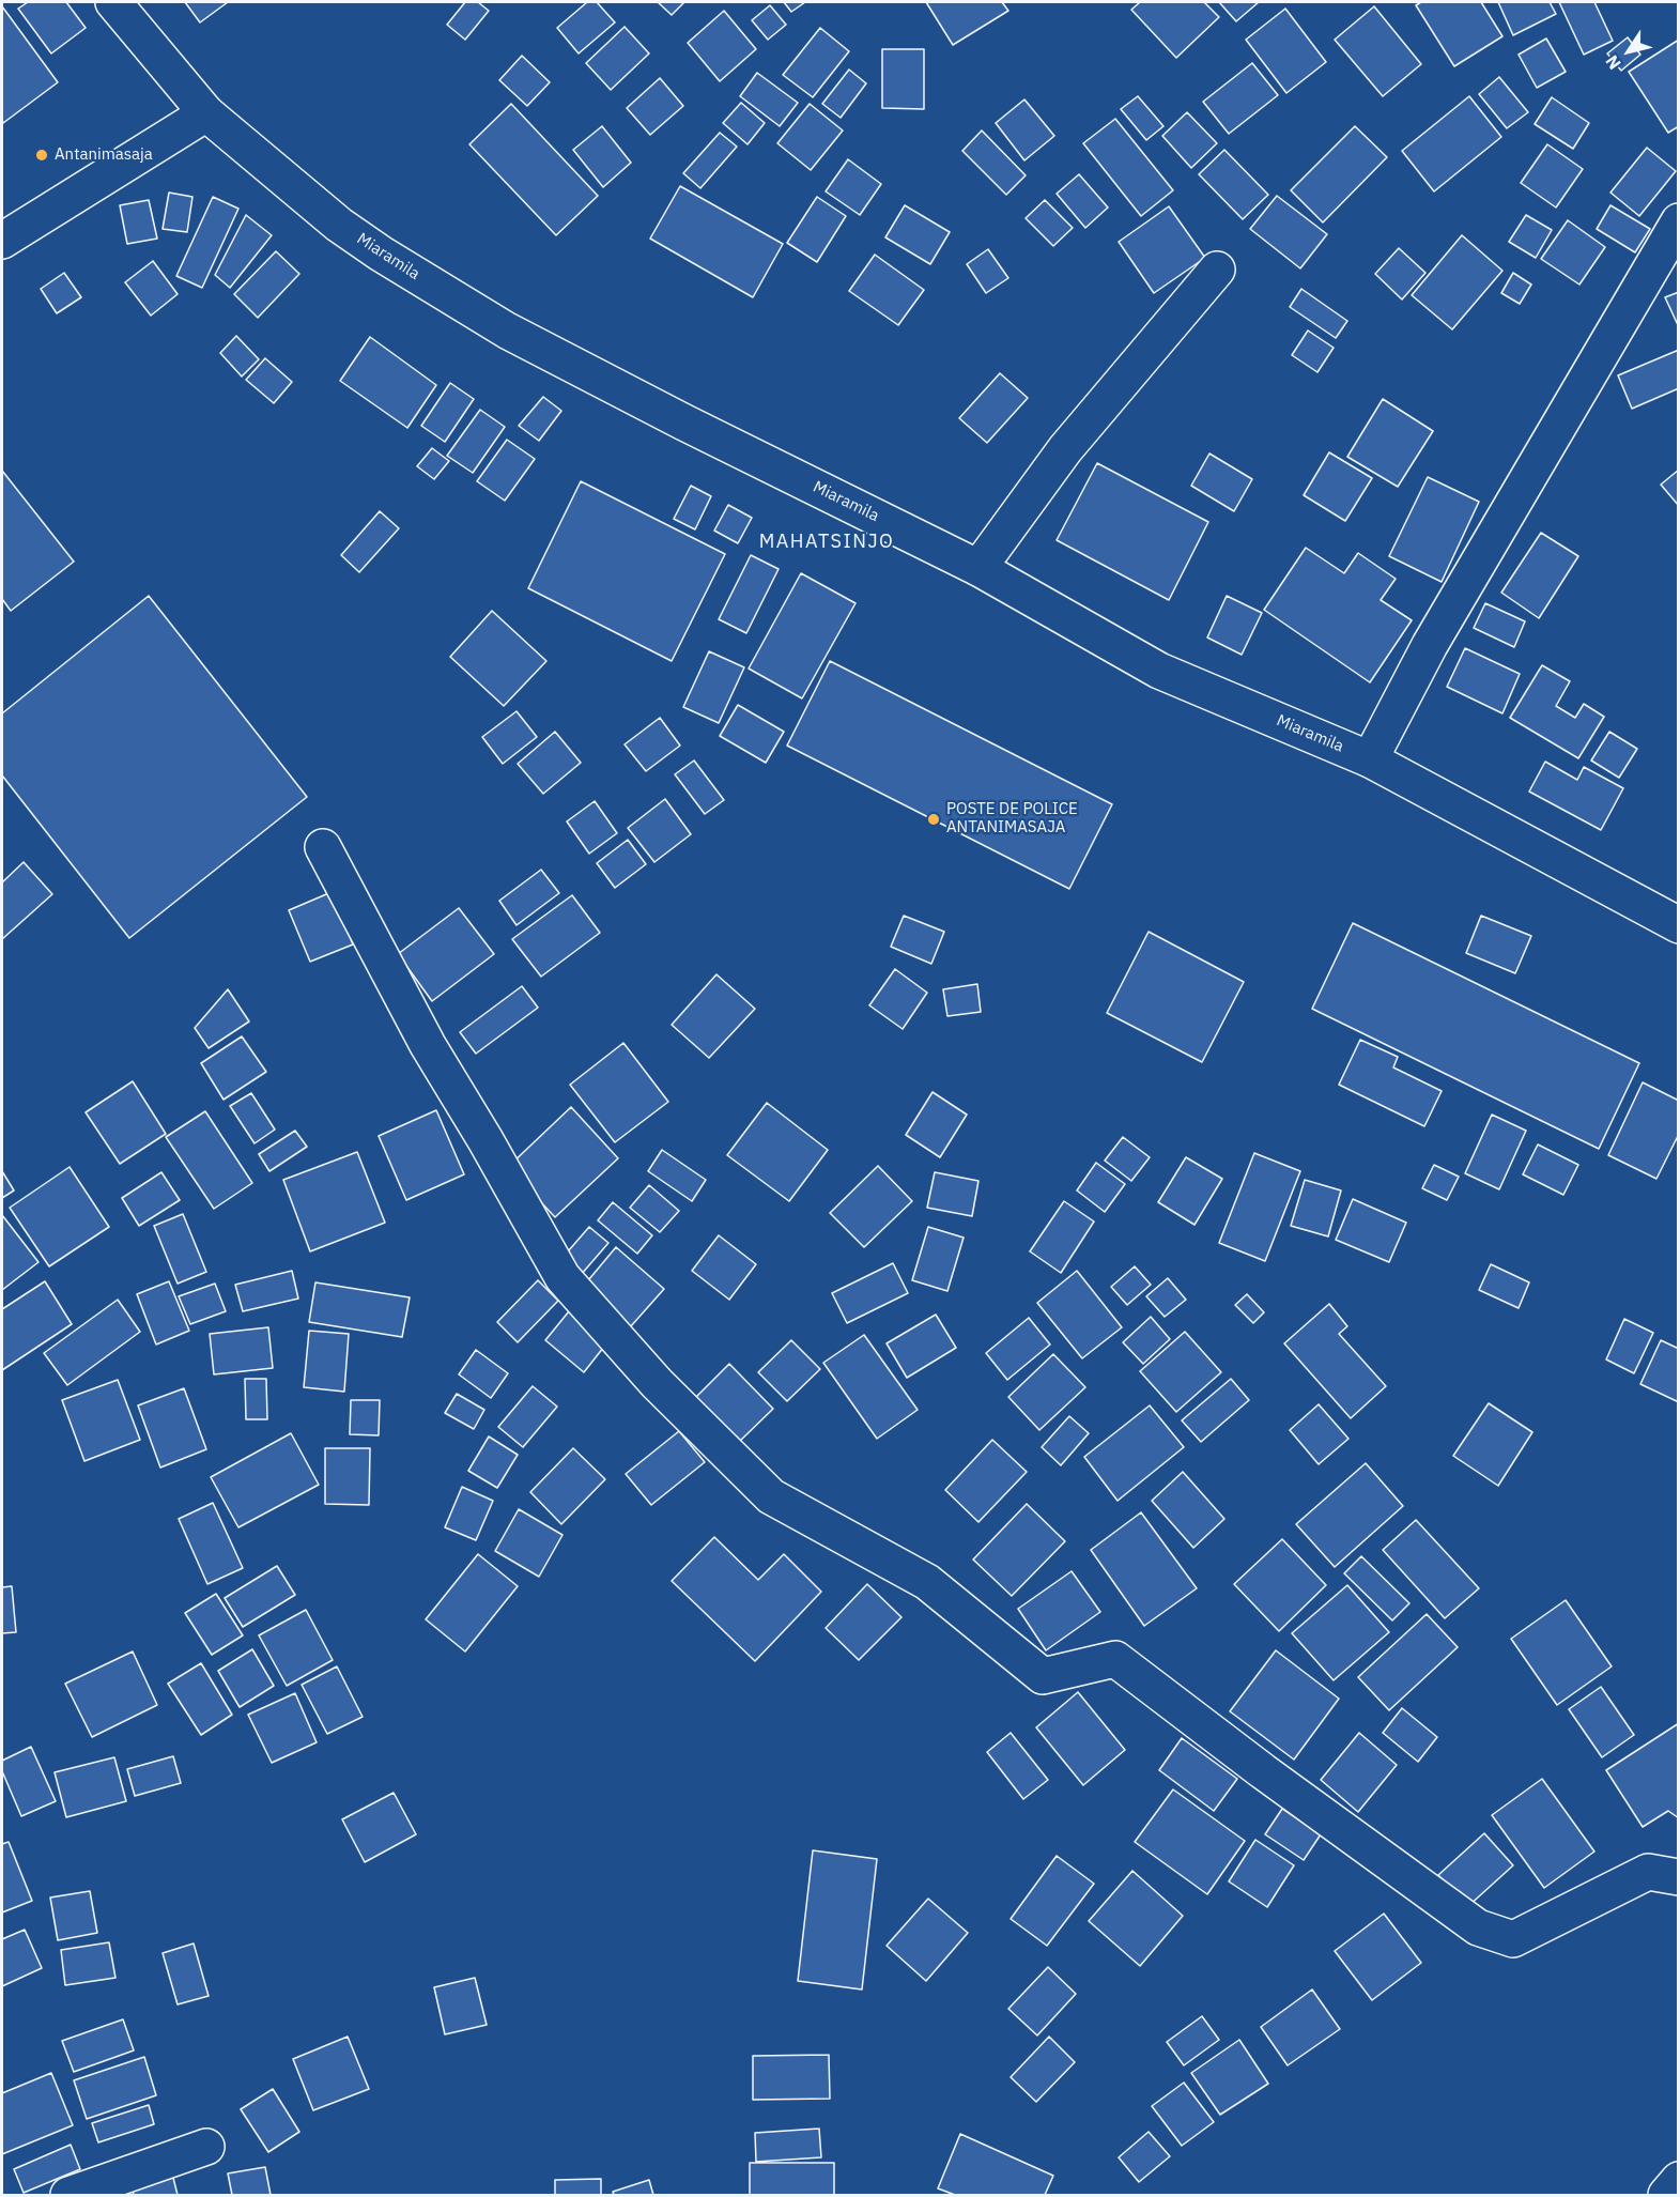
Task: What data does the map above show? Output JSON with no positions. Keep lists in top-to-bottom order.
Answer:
{
  "streets": {
    "street": ["Miaramila"]
  },
  "districts": ["MAHATSINJO"],
  "places": ["Antanimasaja", "POSTE DE POLICE ANTANIMASAJA"],
  "north": "bottom left"
}
